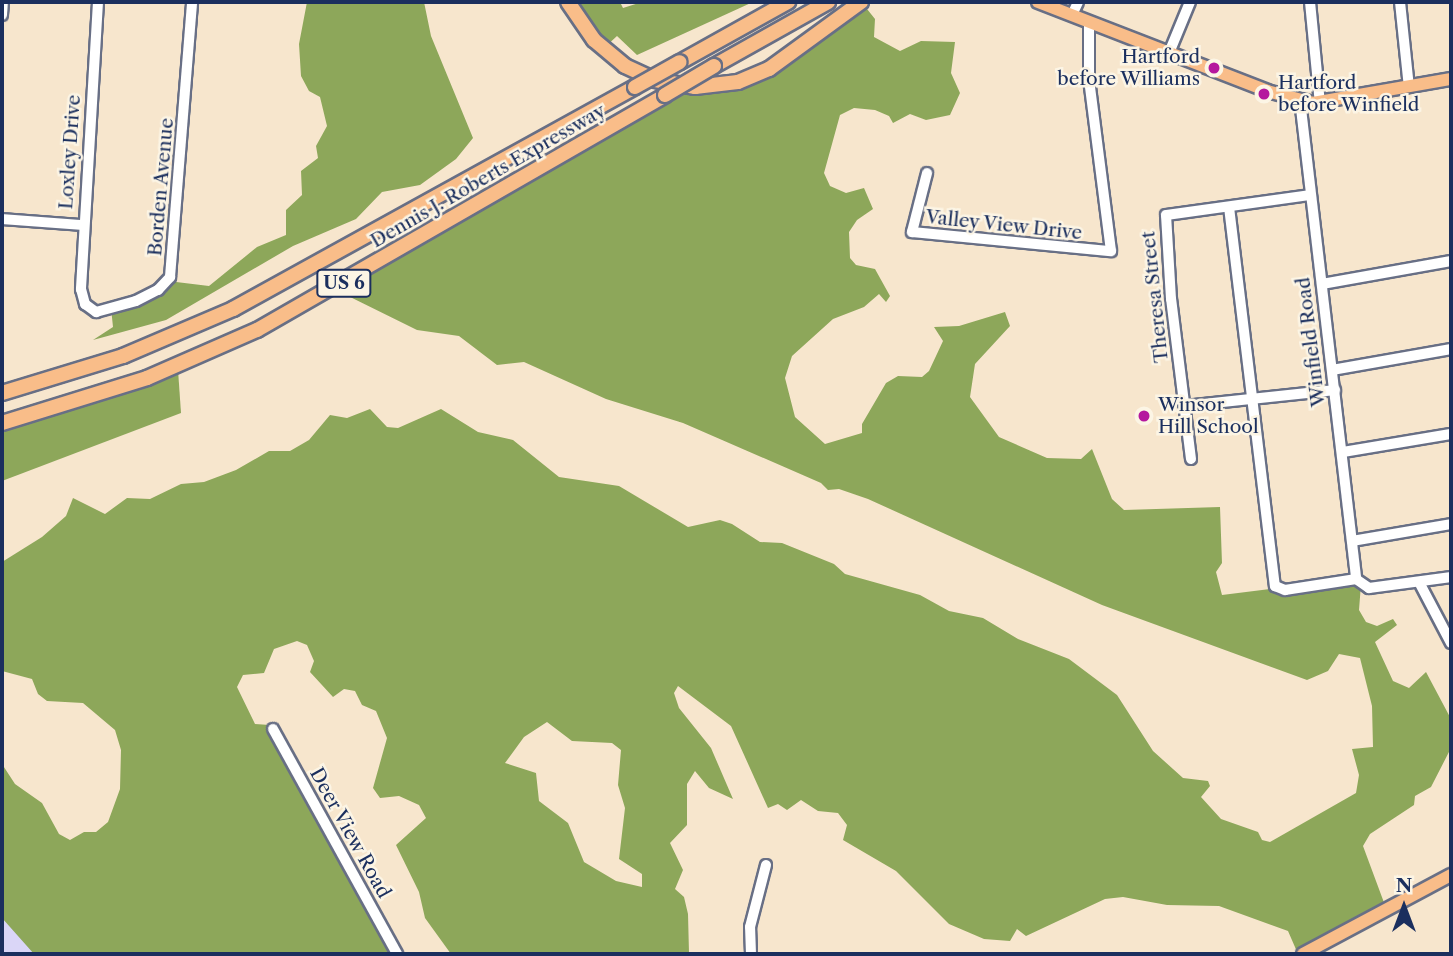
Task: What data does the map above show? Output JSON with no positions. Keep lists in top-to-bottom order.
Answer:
{
  "streets": {
    "highway": ["Dennis J. Roberts Expressway", "US 6"],
    "street": [
      "Loxley Drive",
      "Borden Avenue",
      "Valley View Drive",
      "Theresa Street",
      "Winfield Road",
      "Deer View Road"
    ]
  },
  "crossings": [
    ["Loxley Drive", "Borden Avenue"]
  ],
  "places": ["Hartford before Williams", "Hartford before Winfield", "Winsor Hill School"],
  "north": "top"
}
